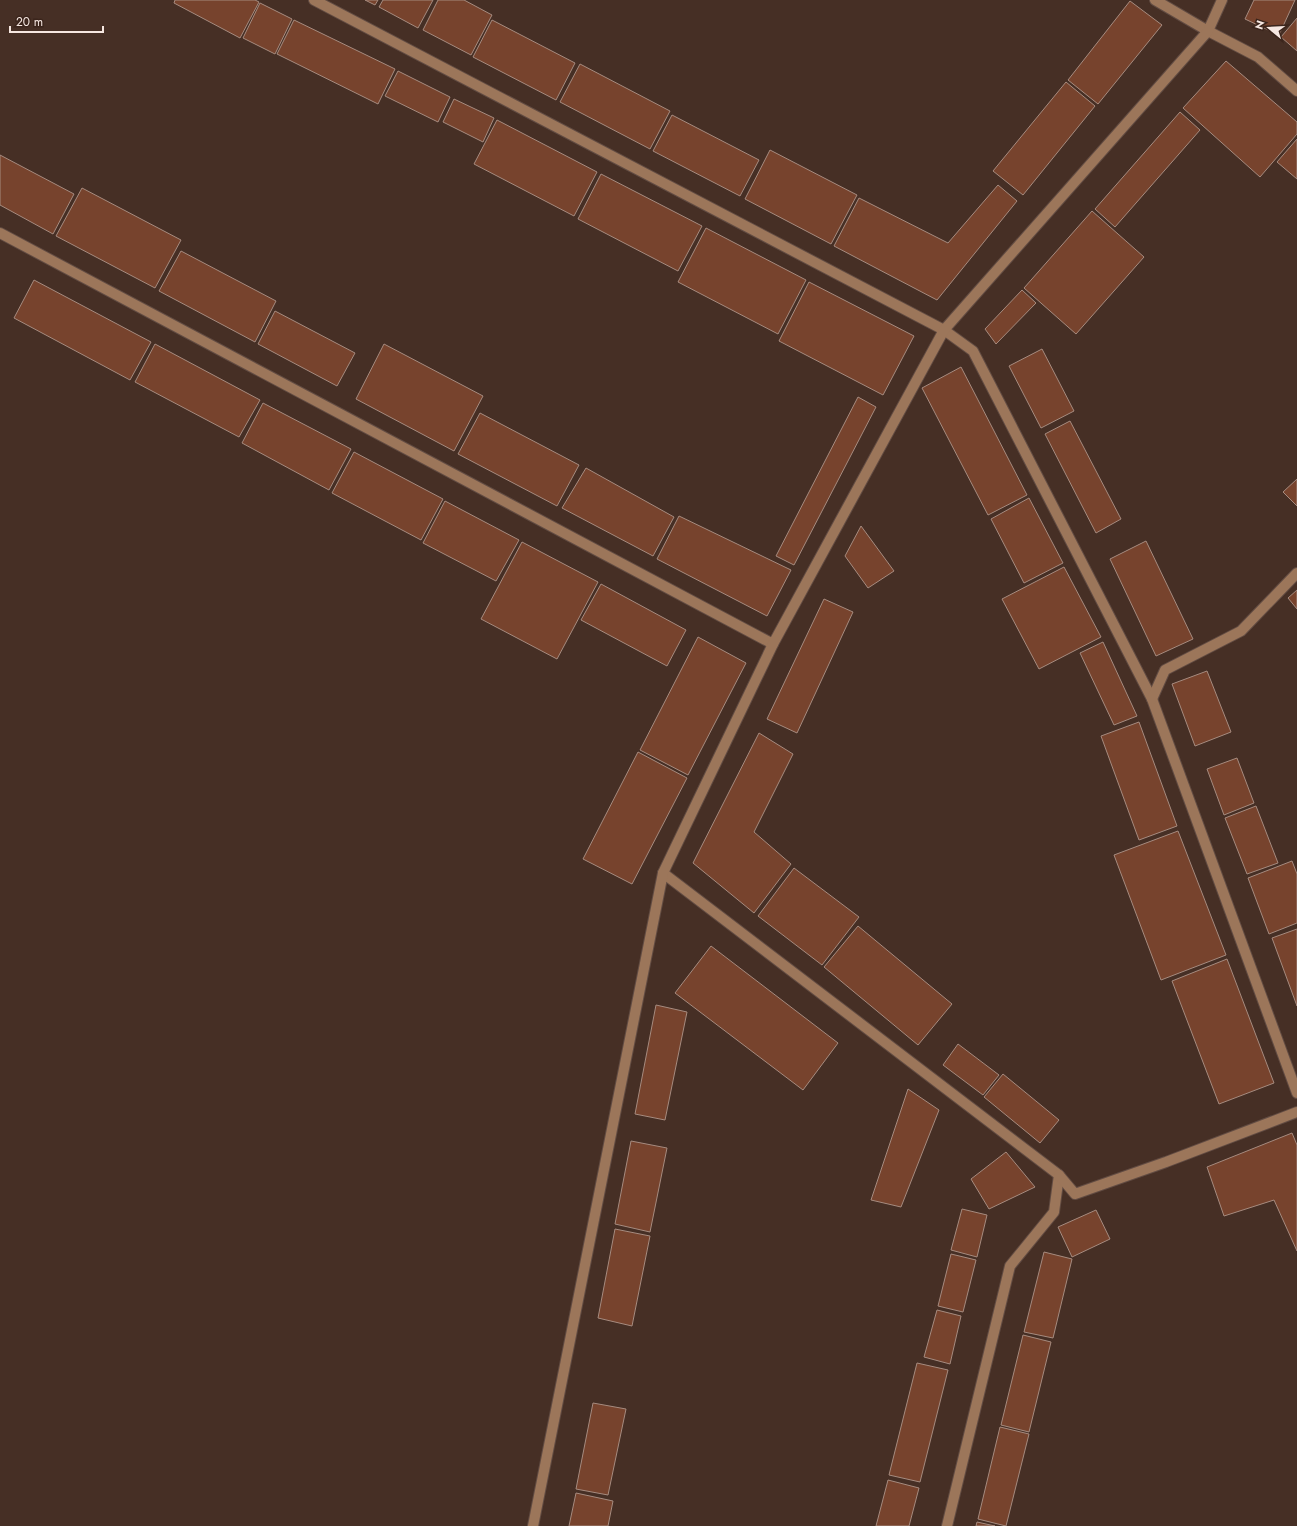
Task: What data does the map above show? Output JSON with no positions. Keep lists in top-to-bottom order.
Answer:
{
  "scale_bar": "20 m",
  "north": "left"
}
